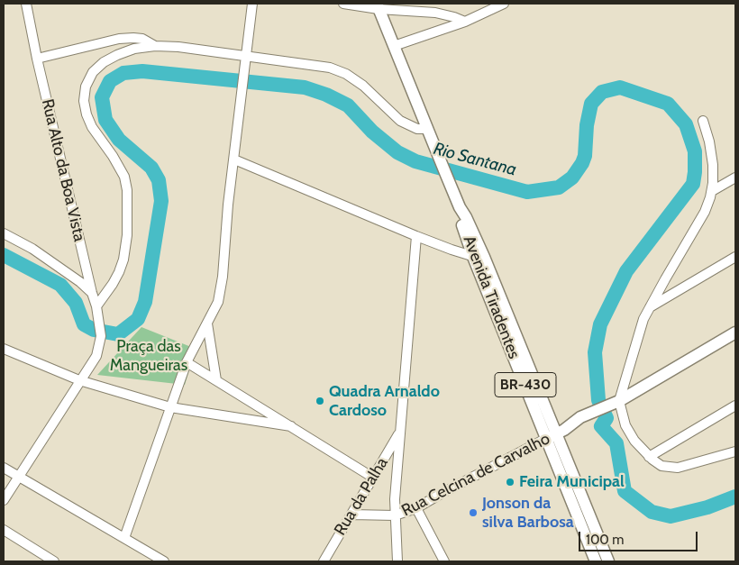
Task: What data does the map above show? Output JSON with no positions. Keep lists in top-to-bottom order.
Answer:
{
  "streets": {
    "main road": ["Avenida Tiradentes", "BR-430", "Rua Celcina de Carvalho"],
    "street": ["Rua Alto da Boa Vista", "Rua da Palha"]
  },
  "crossings": [
    ["Avenida Tiradentes", "BR-430"],
    ["BR-430", "Rua Celcina de Carvalho"],
    ["Rua Celcina de Carvalho", "Rua da Palha"]
  ],
  "water": ["Rio Santana"],
  "parks": ["Praça das Mangueiras"],
  "places": ["Quadra Arnaldo Cardoso", "Feira Municipal", "Jonson da silva Barbosa"],
  "scale_bar": "100 m"
}
